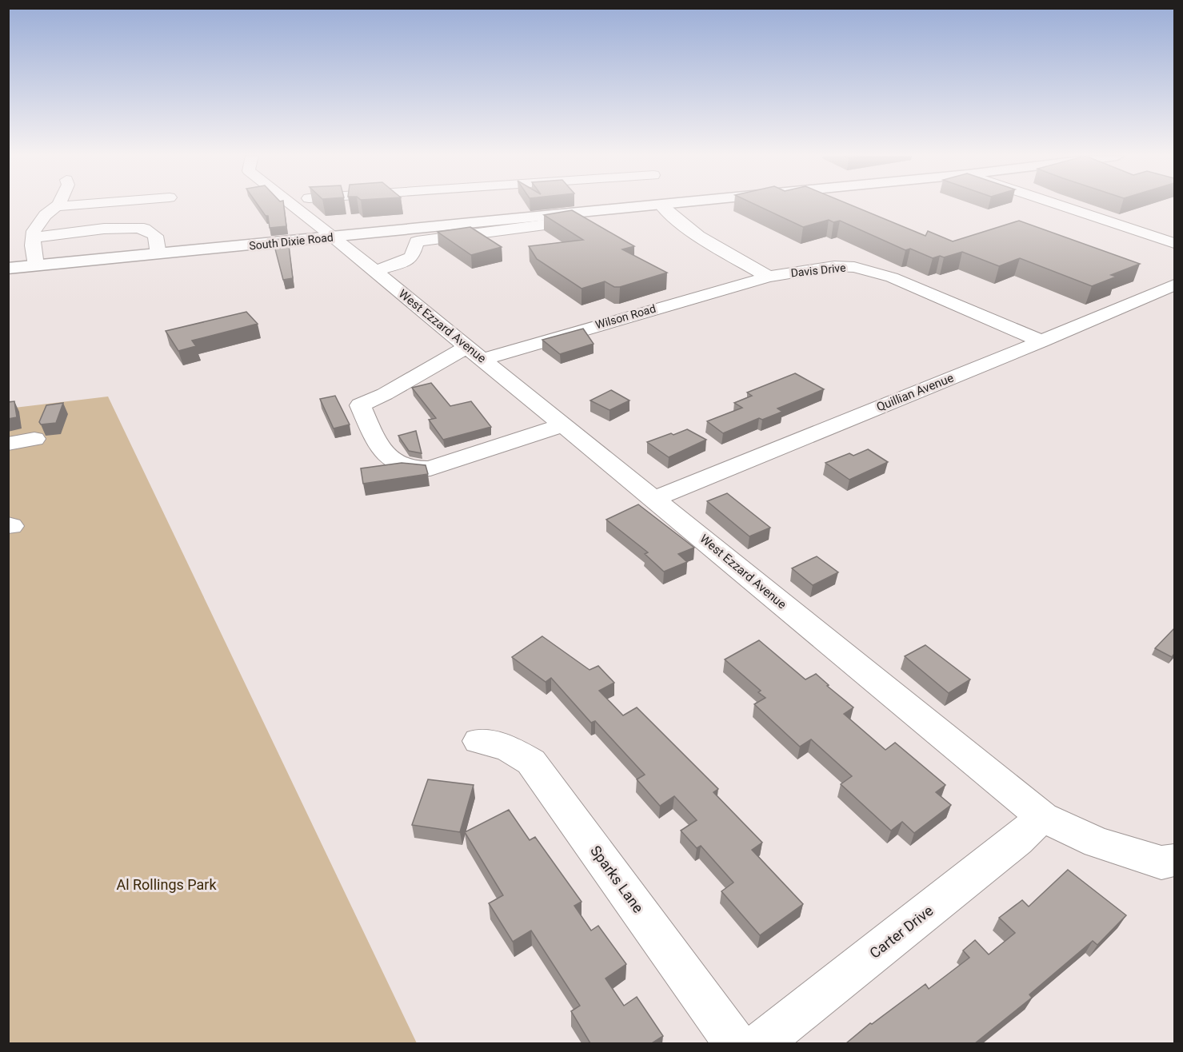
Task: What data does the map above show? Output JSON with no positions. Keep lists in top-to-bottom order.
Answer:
{
  "streets": {
    "main road": ["South Dixie Road"],
    "street": [
      "Davis Drive",
      "Wilson Road",
      "West Ezzard Avenue",
      "Quillian Avenue",
      "Sparks Lane",
      "Carter Drive"
    ]
  },
  "crossings": [
    ["South Dixie Road", "West Ezzard Avenue"],
    ["Davis Drive", "Wilson Road"],
    ["Davis Drive", "Quillian Avenue"],
    ["Wilson Road", "West Ezzard Avenue"],
    ["West Ezzard Avenue", "Quillian Avenue"],
    ["West Ezzard Avenue", "Carter Drive"]
  ],
  "parks": ["Al Rollings Park"]
}
